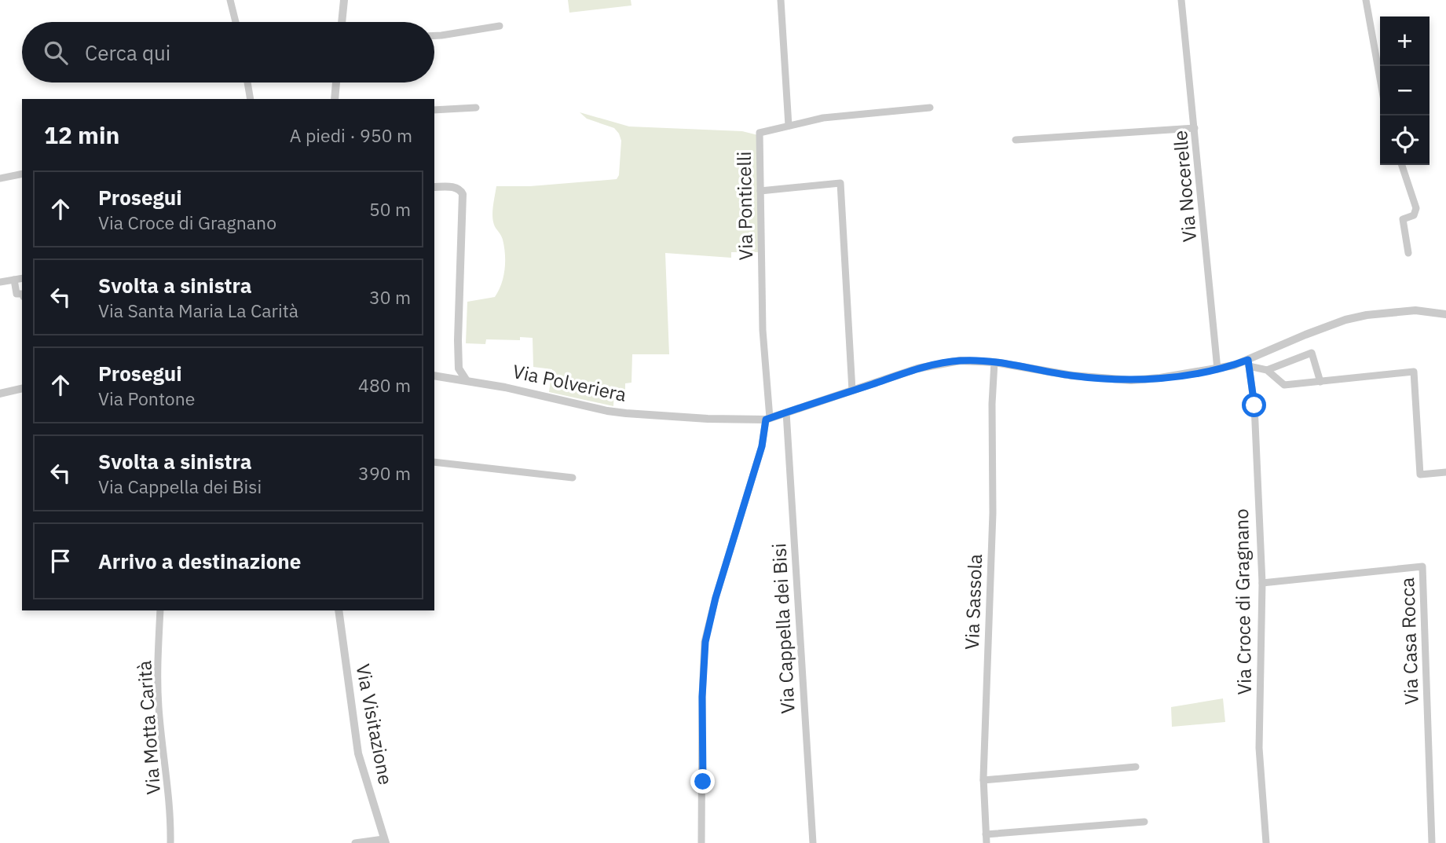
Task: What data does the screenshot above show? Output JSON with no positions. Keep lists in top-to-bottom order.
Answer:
{
  "streets": {
    "street": [
      "Via Nocerelle",
      "Via Ponticelli",
      "Via Polveriera",
      "Via Sassola",
      "Via Croce di Gragnano",
      "Via Cappella dei Bisi",
      "Via Casa Rocca",
      "Via Visitazione",
      "Via Motta Carità"
    ]
  },
  "crossings": [
    ["Via Nocerelle", "Via Polveriera"],
    ["Via Ponticelli", "Via Polveriera"],
    ["Via Polveriera", "Via Sassola"],
    ["Via Polveriera", "Via Croce di Gragnano"],
    ["Via Polveriera", "Via Cappella dei Bisi"],
    ["Via Croce di Gragnano", "Via Casa Rocca"]
  ],
  "page": {
    "map_buttons": ["+", "−"],
    "search": "Cerca qui",
    "heading": ["12 min", "A piedi · 950 m"],
    "list": [
      ["Prosegui", "Via Croce di Gragnano", "50 m"],
      ["Svolta a sinistra", "Via Santa Maria La Carità", "30 m"],
      ["Prosegui", "Via Pontone", "480 m"],
      ["Svolta a sinistra", "Via Cappella dei Bisi", "390 m"],
      "Arrivo a destinazione"
    ]
  }
}
